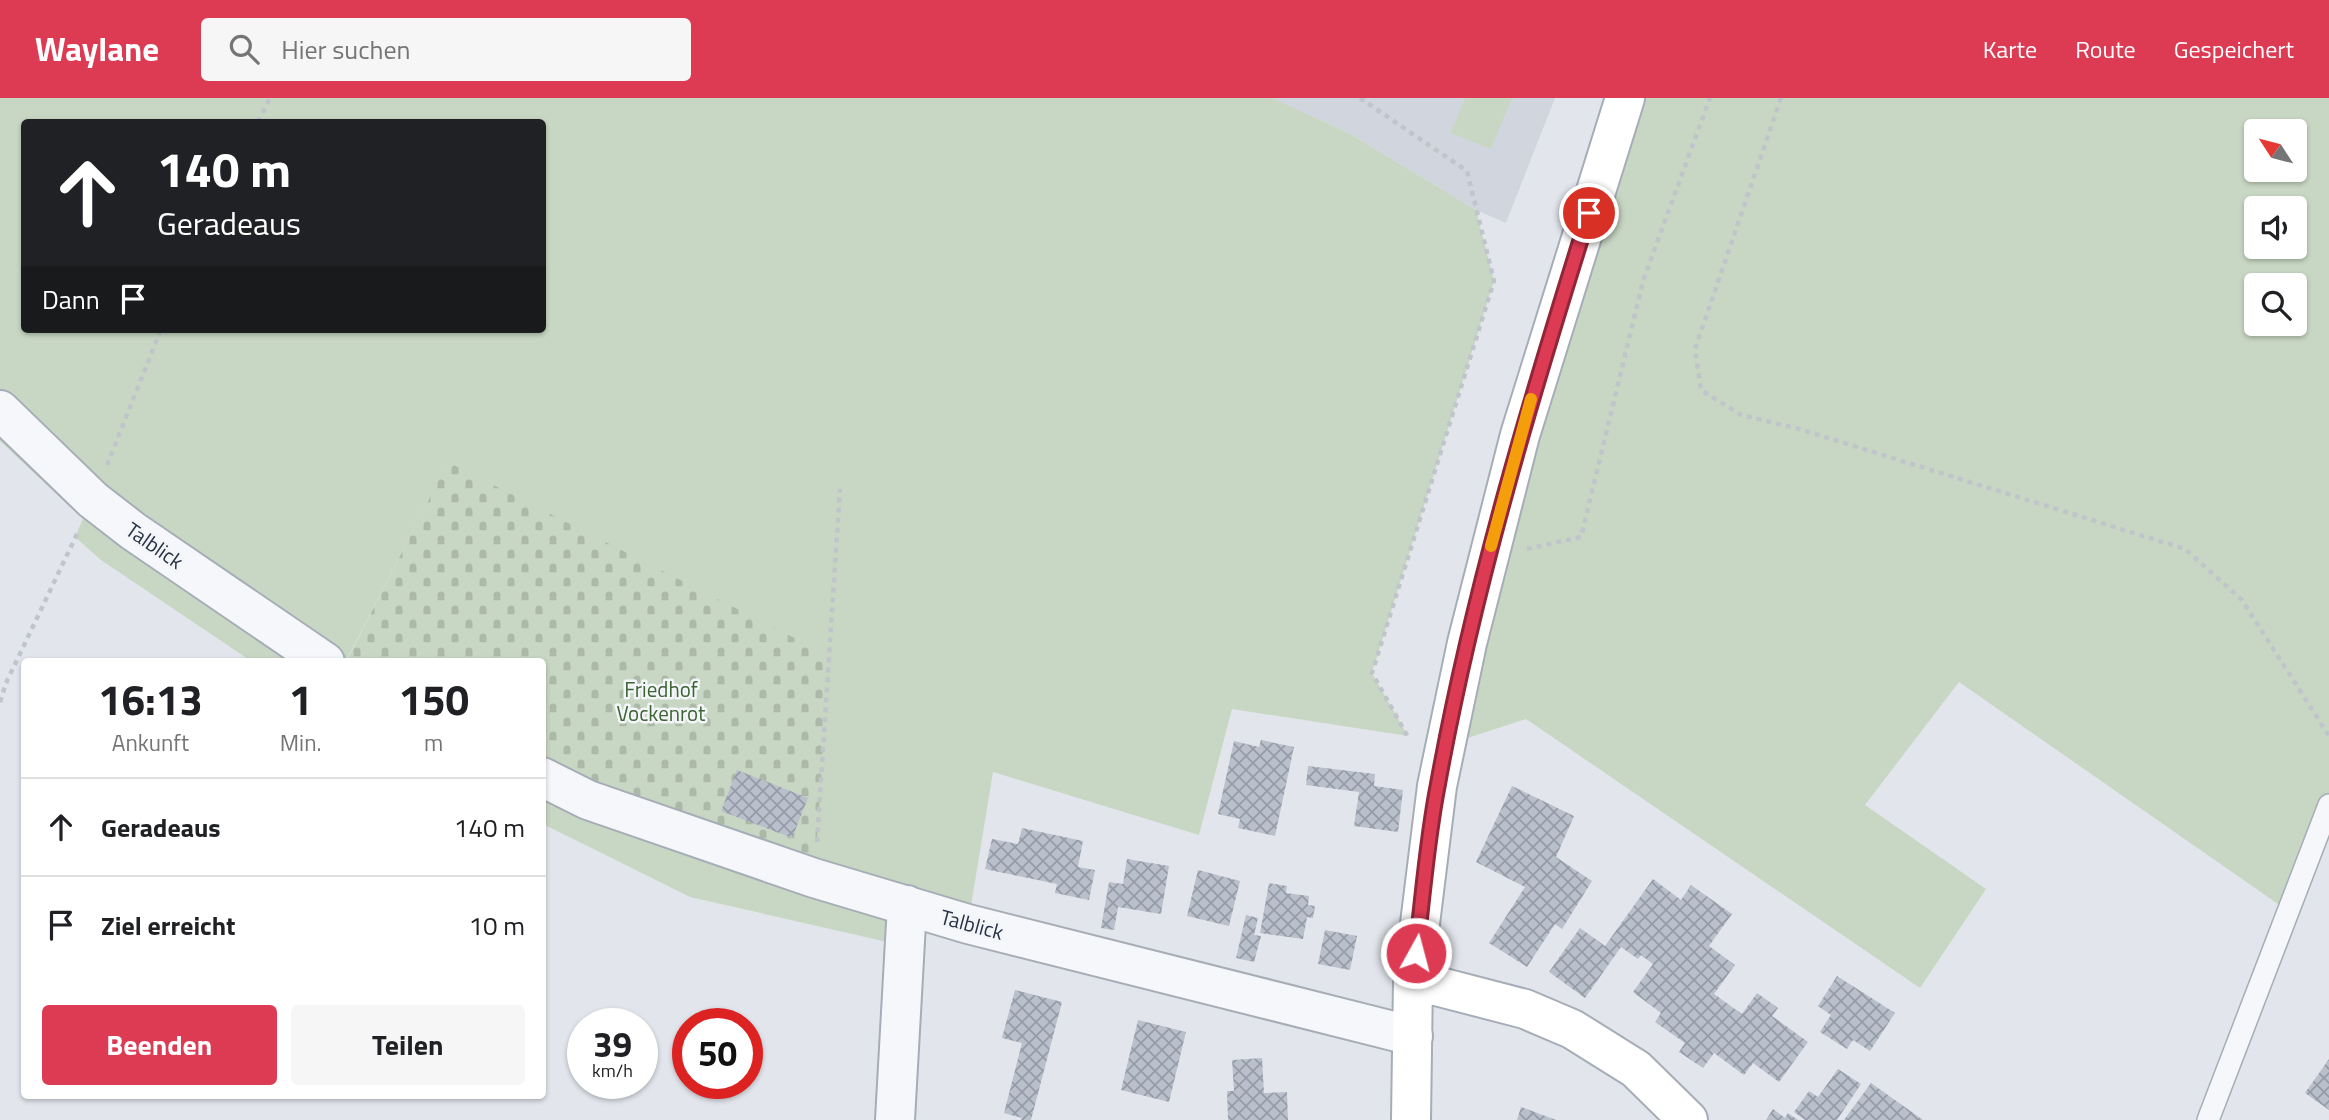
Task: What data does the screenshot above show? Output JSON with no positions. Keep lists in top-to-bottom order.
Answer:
{
  "streets": {
    "street": ["Talblick"]
  },
  "parks": ["Friedhof Vockenrot"],
  "north": "top left",
  "page": {
    "header": "Waylane",
    "search": "Hier suchen",
    "nav": ["Karte", "Route", "Gespeichert"],
    "turn": ["140 m", "Geradeaus"],
    "then": "Dann",
    "eta": [
      "16:13",
      "Ankunft",
      "1",
      "Min.",
      "150",
      "m"
    ],
    "list": [
      {
        "name": "Geradeaus",
        "value": "140 m"
      },
      {
        "name": "Ziel erreicht",
        "value": "10 m"
      }
    ],
    "buttons": ["Beenden", "Teilen"],
    "speed": "39 km/h",
    "limit": "50"
  }
}
